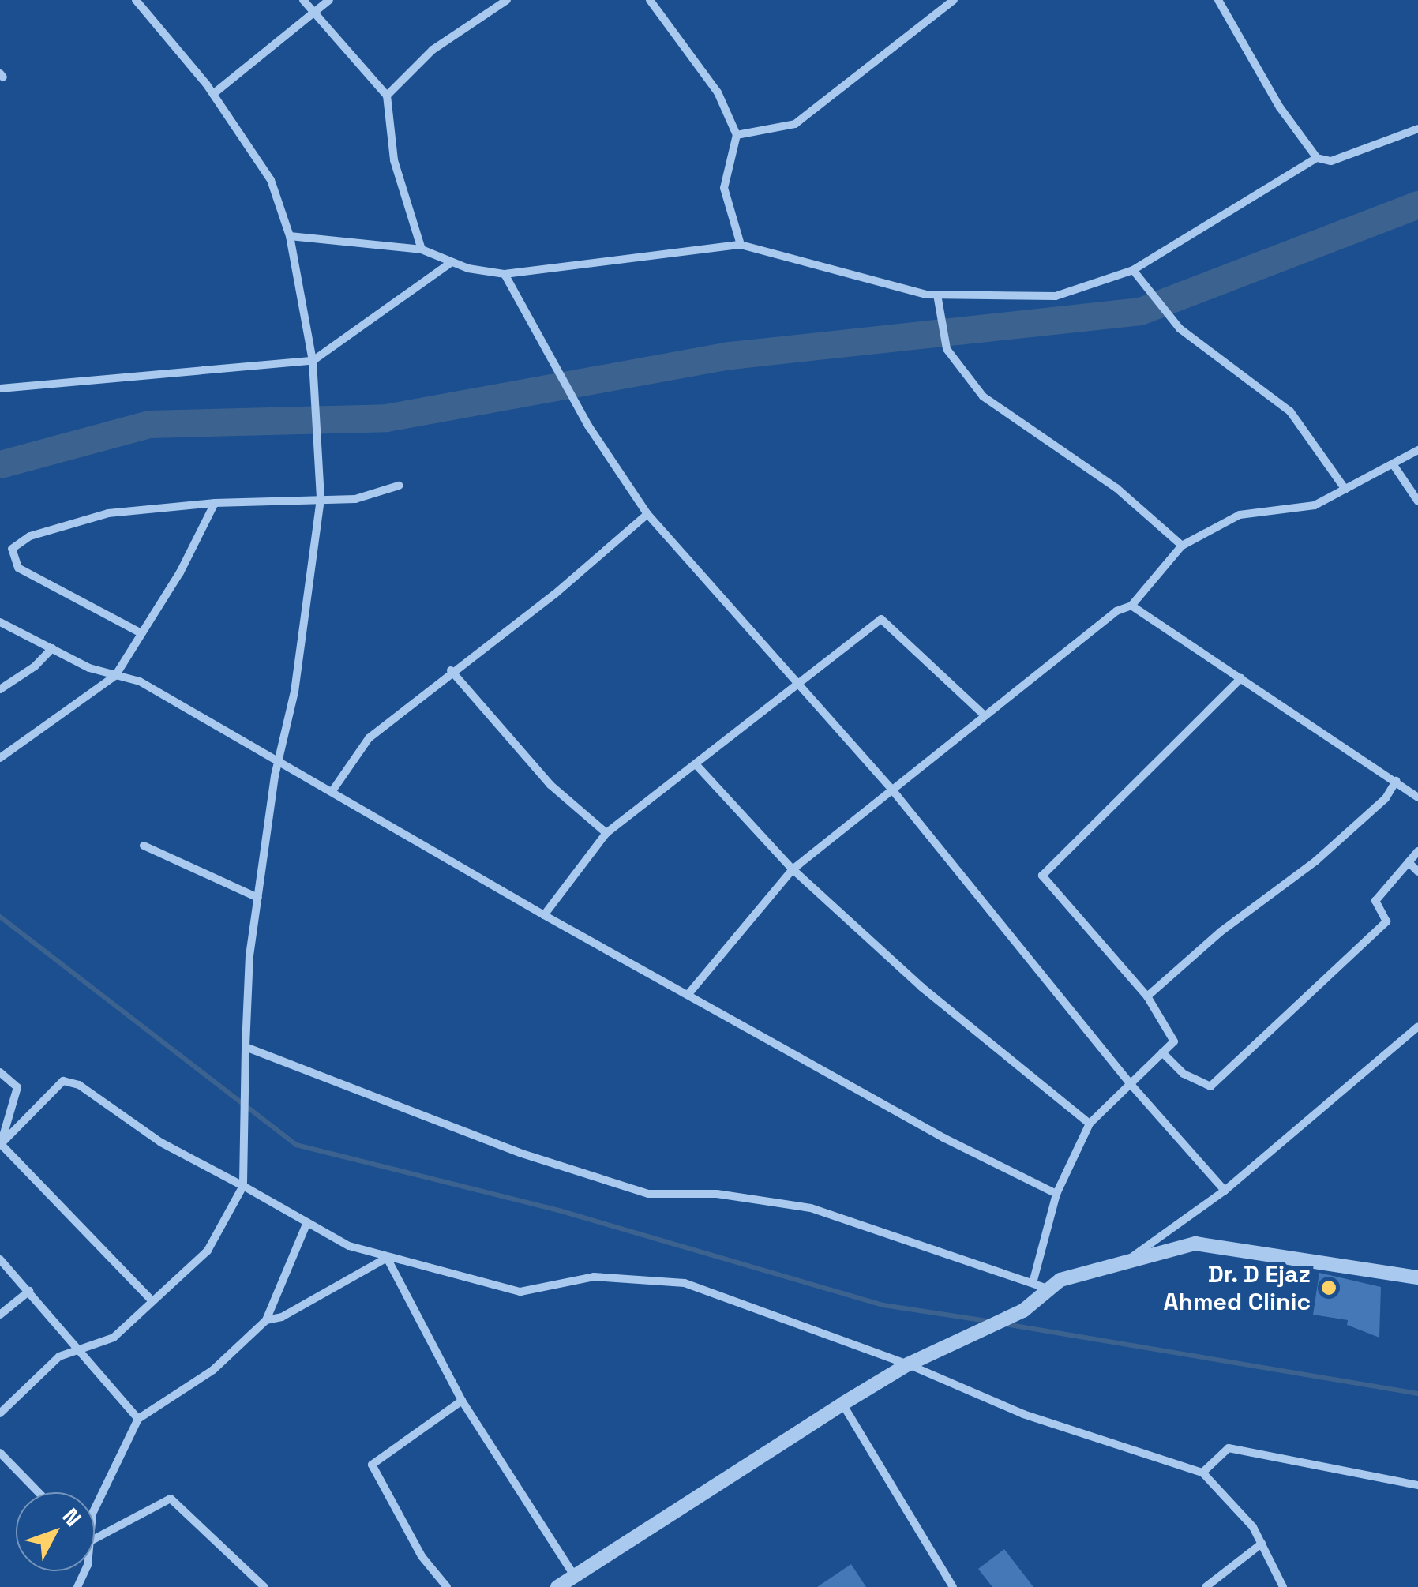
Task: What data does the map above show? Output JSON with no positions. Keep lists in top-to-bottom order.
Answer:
{
  "places": ["Dr. D Ejaz Ahmed Clinic"],
  "north": "top right"
}
